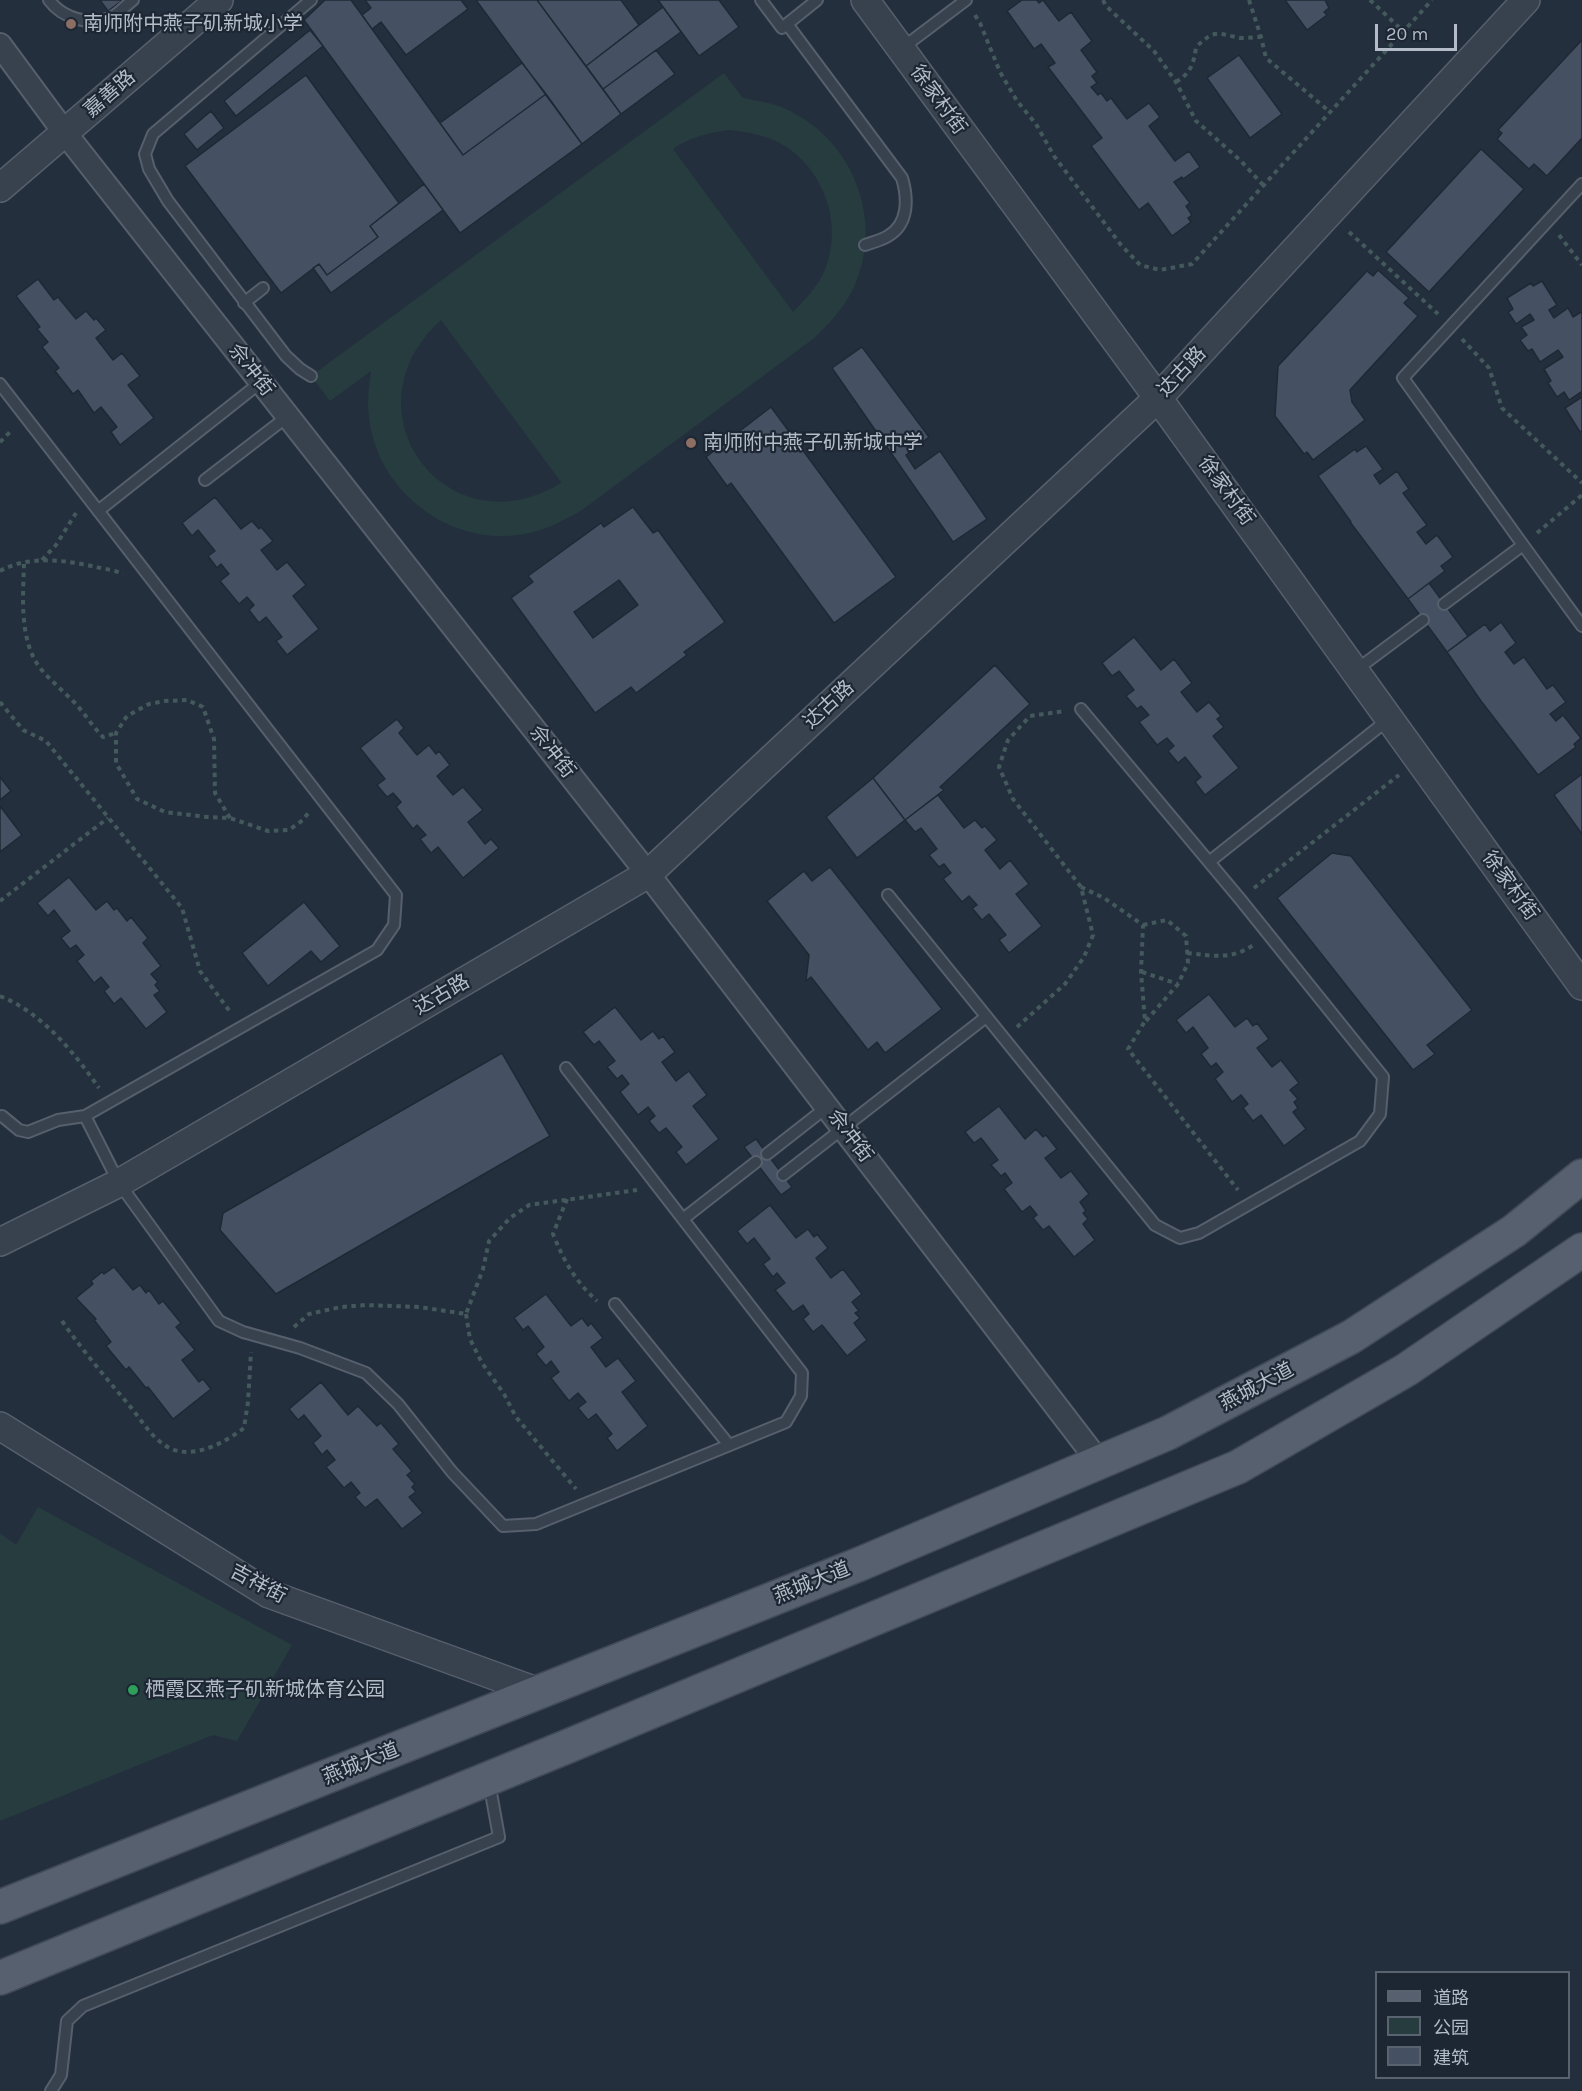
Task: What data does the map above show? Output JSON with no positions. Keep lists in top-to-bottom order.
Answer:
{
  "streets": {
    "main road": ["燕城大道"],
    "street": [
      "嘉善路",
      "徐家村街",
      "佘冲街",
      "达古路",
      "吉祥街"
    ]
  },
  "crossings": [
    ["嘉善路", "佘冲街"],
    ["徐家村街", "达古路"],
    ["佘冲街", "达古路"],
    ["佘冲街", "燕城大道"],
    ["燕城大道", "吉祥街"]
  ],
  "places": ["南师附中燕子矶新城小学", "南师附中燕子矶新城中学", "栖霞区燕子矶新城体育公园"],
  "legend": ["道路", "公园", "建筑"],
  "scale_bar": "20 m"
}
